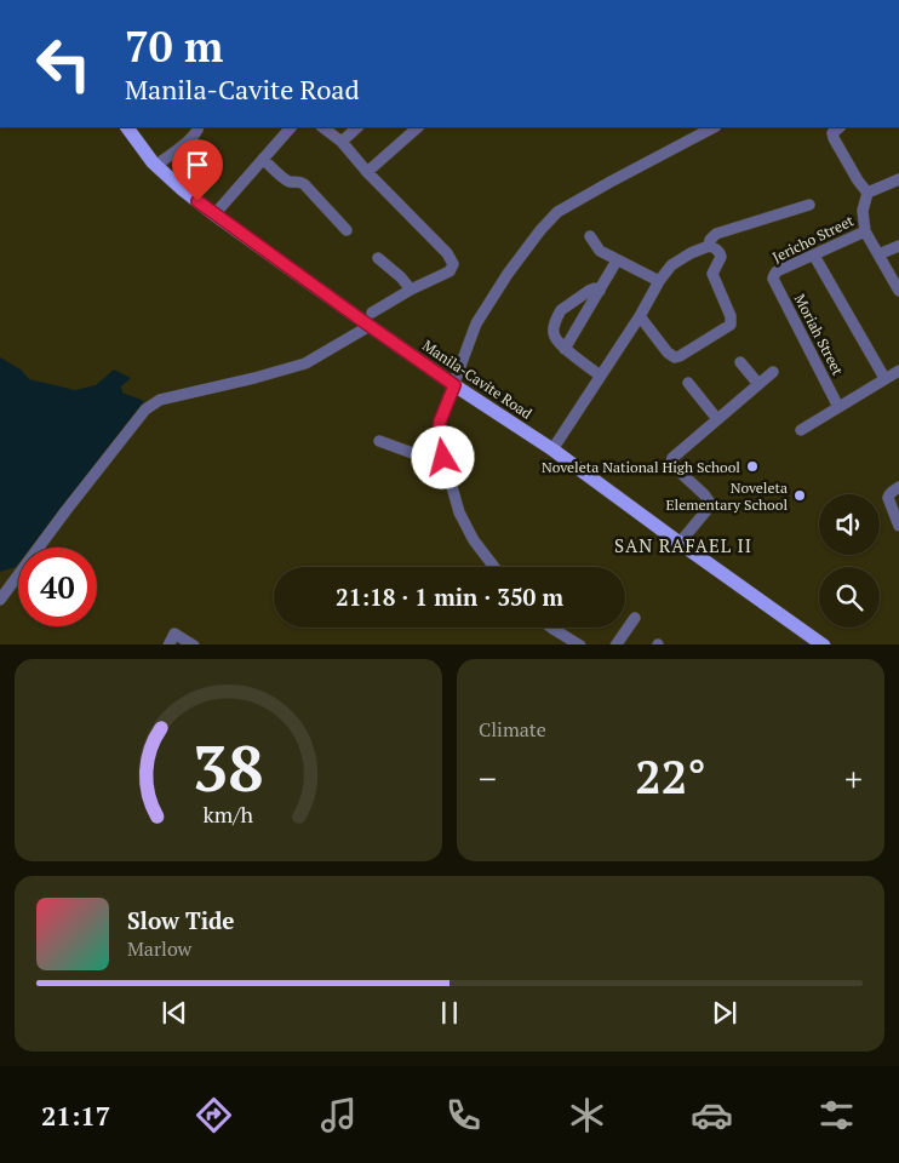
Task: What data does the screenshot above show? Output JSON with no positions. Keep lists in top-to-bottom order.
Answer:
{
  "streets": {
    "main road": ["Manila-Cavite Road"],
    "street": ["Jericho Street", "Moriah Street"]
  },
  "crossings": [
    ["Jericho Street", "Moriah Street"]
  ],
  "districts": ["SAN RAFAEL II"],
  "places": ["Noveleta National High School", "Noveleta Elementary School"],
  "page": {
    "turn": ["70 m", "Manila-Cavite Road"],
    "limit": "40",
    "trip": "21:18 · 1 min · 350 m",
    "tile": "Climate",
    "heat": ["−", "22°", "+"],
    "song": ["Slow Tide", "Marlow"],
    "tabs": "21:17",
    "gauge": ["38", "km/h"]
  }
}
